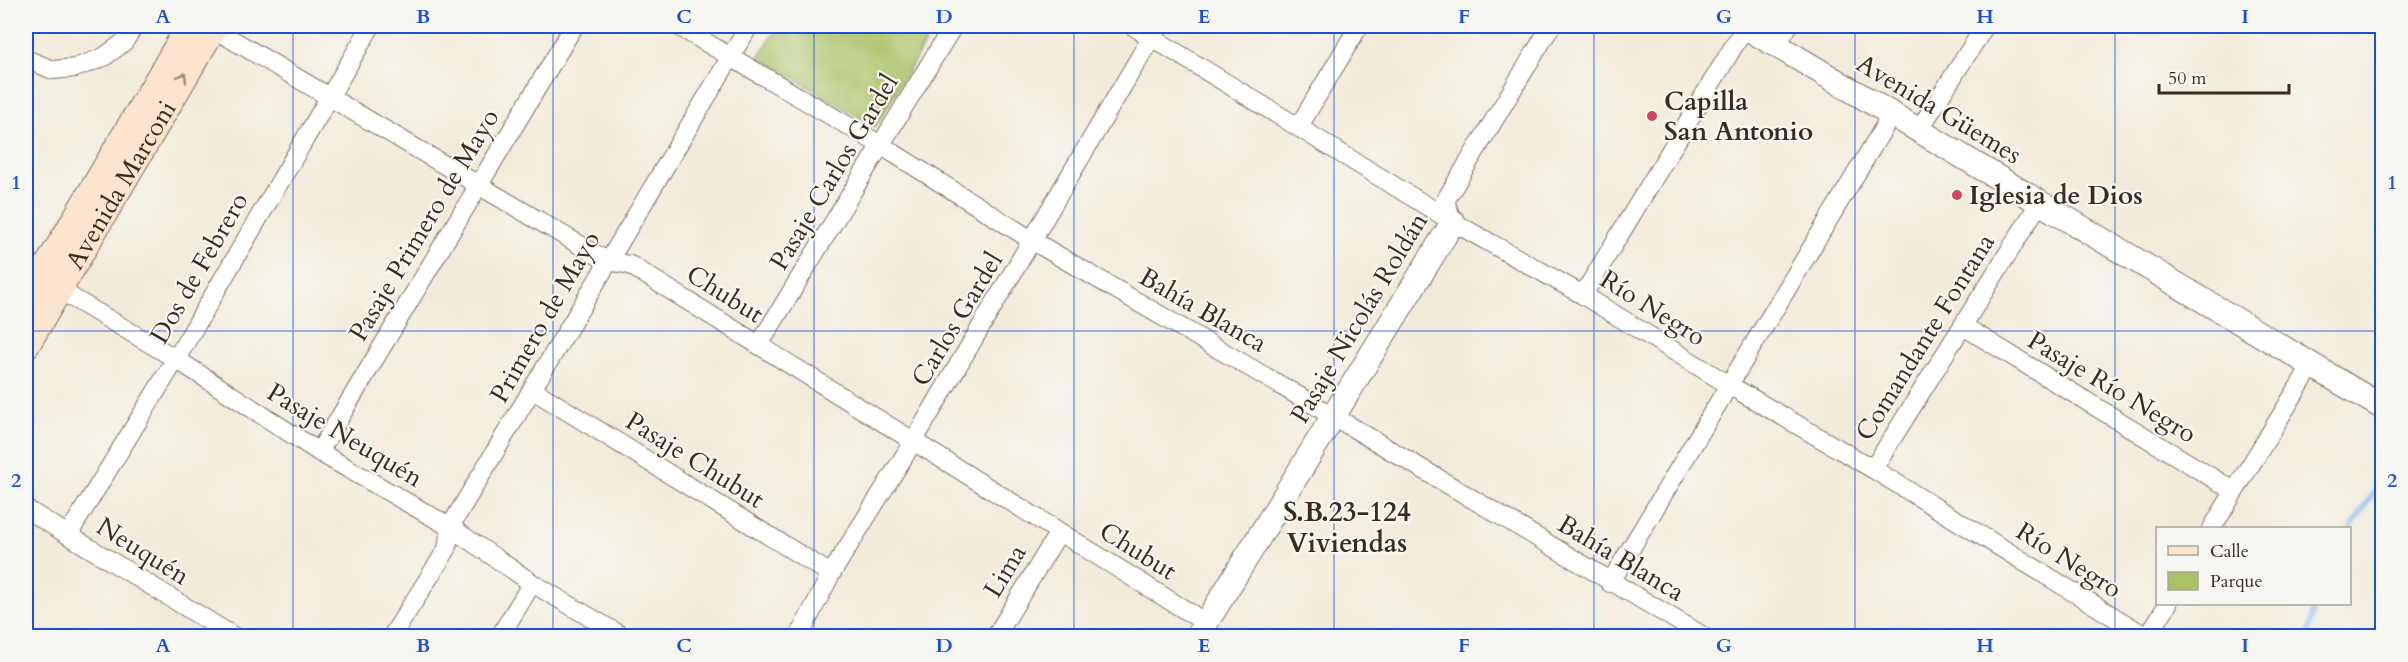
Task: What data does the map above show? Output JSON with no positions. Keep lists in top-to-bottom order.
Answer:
{
  "streets": {
    "main road": ["Avenida Marconi"],
    "street": [
      "Avenida Güemes",
      "Pasaje Carlos Gardel",
      "Pasaje Primero de Mayo",
      "Dos de Febrero",
      "Chubut",
      "Río Negro",
      "Bahía Blanca",
      "Primero de Mayo",
      "Pasaje Nicolás Roldán",
      "Carlos Gardel",
      "Comandante Fontana",
      "Pasaje Río Negro",
      "Pasaje Neuquén",
      "Pasaje Chubut",
      "Neuquén",
      "Lima"
    ]
  },
  "crossings": [
    ["Avenida Güemes", "Comandante Fontana"],
    ["Pasaje Carlos Gardel", "Chubut"],
    ["Pasaje Carlos Gardel", "Bahía Blanca"],
    ["Avenida Marconi", "Chubut"],
    ["Avenida Marconi", "Pasaje Neuquén"],
    ["Pasaje Primero de Mayo", "Chubut"],
    ["Pasaje Primero de Mayo", "Pasaje Neuquén"],
    ["Dos de Febrero", "Chubut"],
    ["Dos de Febrero", "Pasaje Neuquén"],
    ["Dos de Febrero", "Neuquén"],
    ["Chubut", "Primero de Mayo"],
    ["Chubut", "Pasaje Nicolás Roldán"],
    ["Chubut", "Carlos Gardel"],
    ["Chubut", "Lima"],
    ["Río Negro", "Pasaje Nicolás Roldán"],
    ["Río Negro", "Carlos Gardel"],
    ["Río Negro", "Comandante Fontana"],
    ["Bahía Blanca", "Primero de Mayo"],
    ["Bahía Blanca", "Pasaje Nicolás Roldán"],
    ["Bahía Blanca", "Carlos Gardel"],
    ["Primero de Mayo", "Pasaje Neuquén"],
    ["Primero de Mayo", "Pasaje Chubut"],
    ["Carlos Gardel", "Pasaje Chubut"],
    ["Comandante Fontana", "Pasaje Río Negro"]
  ],
  "districts": ["S.B.23-124 Viviendas"],
  "places": ["Capilla San Antonio", "Iglesia de Dios"],
  "legend": ["Calle", "Parque"],
  "scale_bar": "50 m",
  "grid": {
    "columns": [
      "A",
      "B",
      "C",
      "D",
      "E",
      "F",
      "G",
      "H",
      "I"
    ],
    "rows": ["1", "2"]
  }
}
